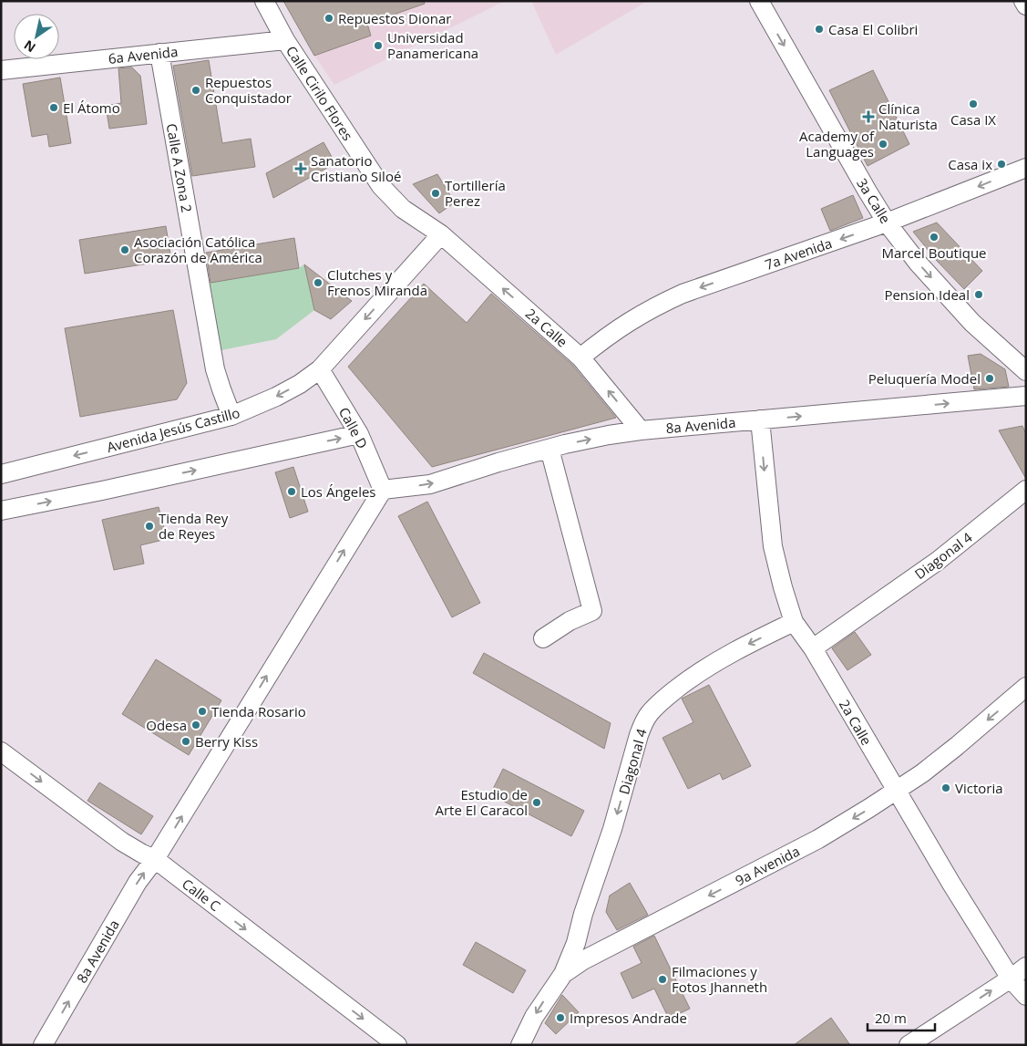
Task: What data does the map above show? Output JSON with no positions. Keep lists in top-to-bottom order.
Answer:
{
  "streets": {
    "street": [
      "6a Avenida",
      "Calle Cirilo Flores",
      "Calle A Zona 2",
      "3a Calle",
      "7a Avenida",
      "2a Calle",
      "8a Avenida",
      "Calle D",
      "Avenida Jesús Castillo",
      "Diagonal 4",
      "9a Avenida",
      "Calle C"
    ]
  },
  "crossings": [
    ["6a Avenida", "Calle Cirilo Flores"],
    ["6a Avenida", "Calle A Zona 2"],
    ["Calle Cirilo Flores", "2a Calle"],
    ["Calle Cirilo Flores", "Avenida Jesús Castillo"],
    ["Calle A Zona 2", "Avenida Jesús Castillo"],
    ["3a Calle", "7a Avenida"],
    ["7a Avenida", "2a Calle"],
    ["2a Calle", "8a Avenida"],
    ["2a Calle", "Avenida Jesús Castillo"],
    ["2a Calle", "Diagonal 4"],
    ["2a Calle", "9a Avenida"],
    ["8a Avenida", "Calle D"],
    ["8a Avenida", "Calle C"],
    ["Calle D", "Avenida Jesús Castillo"],
    ["Diagonal 4", "9a Avenida"]
  ],
  "one_way": [
    "3a Calle",
    "7a Avenida",
    "8a Avenida",
    "Diagonal 4",
    "9a Avenida",
    "Calle C"
  ],
  "places": {
    "other": [
      "Repuestos Dionar",
      "Casa El Colibri",
      "Universidad Panamericana",
      "Repuestos Conquistador",
      "Casa IX",
      "El Átomo",
      "Academy of Languages",
      "Casa ix",
      "Tortillería Perez",
      "Marcel Boutique",
      "Asociación Católica Corazón de América",
      "Clutches y Frenos Miranda",
      "Pension Ideal",
      "Peluquería Model",
      "Los Ángeles",
      "Tienda Rey de Reyes",
      "Tienda Rosario",
      "Odesa",
      "Berry Kiss",
      "Victoria",
      "Estudio de Arte El Caracol",
      "Filmaciones y Fotos Jhanneth",
      "Impresos Andrade"
    ],
    "health": ["Clínica Naturista", "Sanatorio Cristiano Siloé"]
  },
  "scale_bar": "20 m",
  "north": "bottom left"
}
